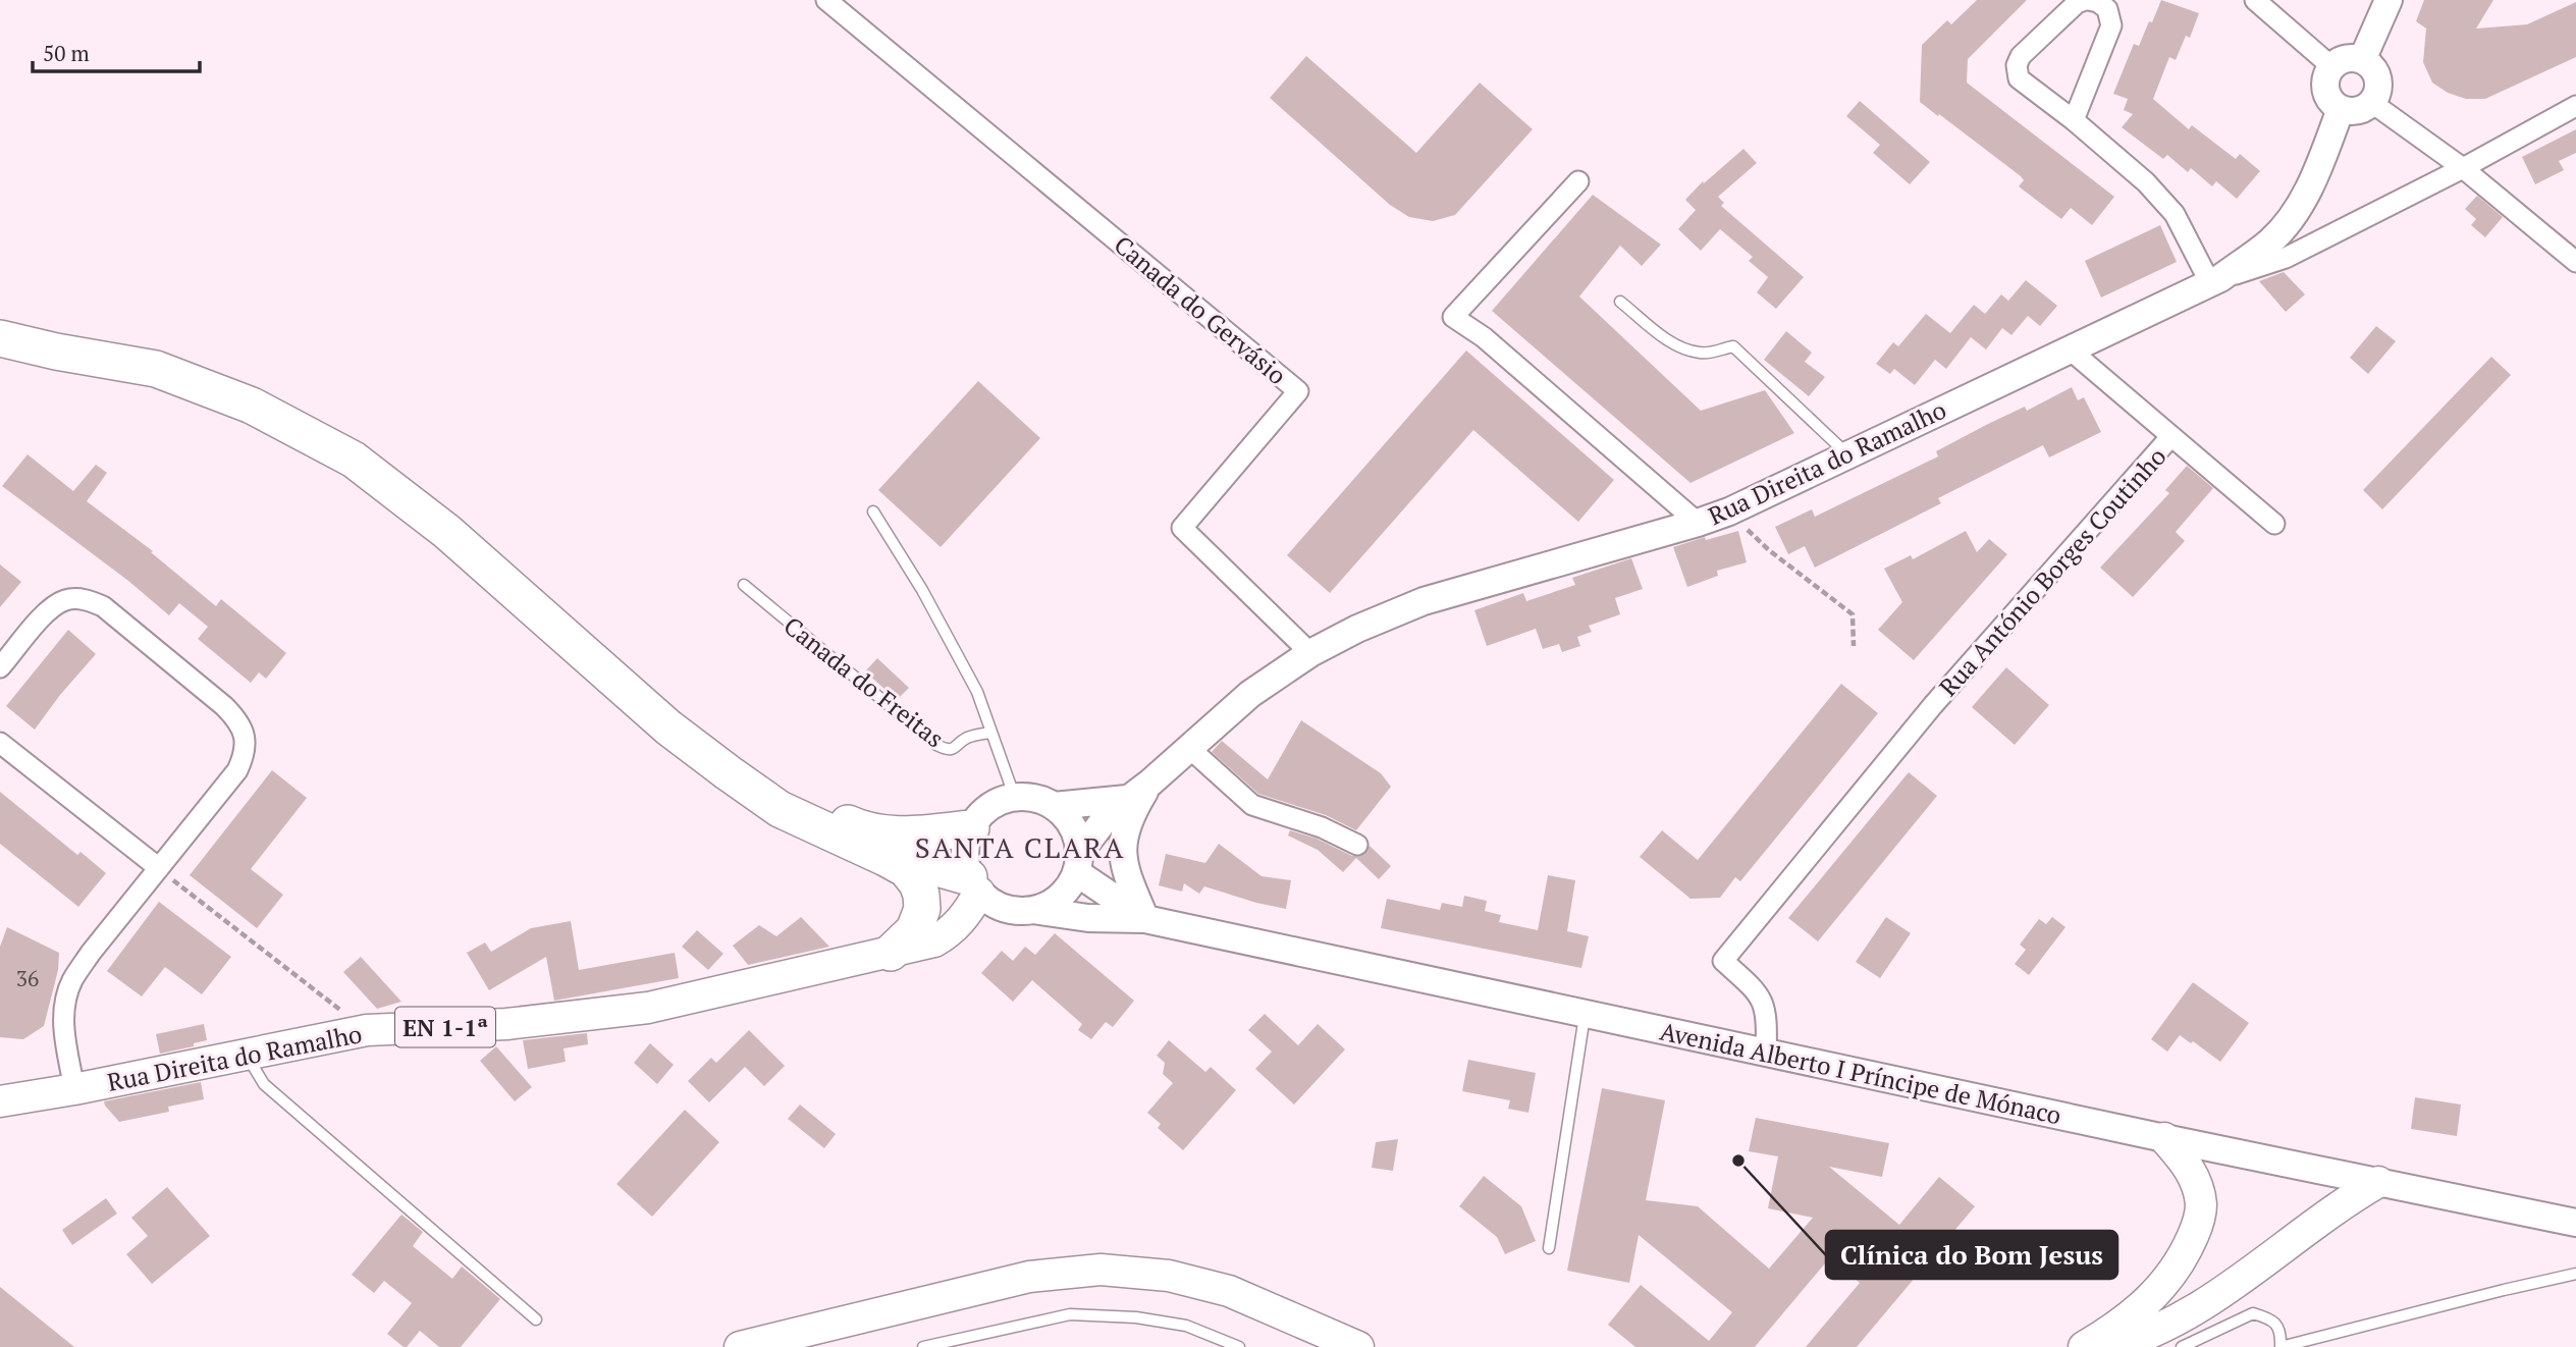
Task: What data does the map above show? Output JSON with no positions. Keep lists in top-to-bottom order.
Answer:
{
  "streets": {
    "main road": ["Rua Direita do Ramalho", "EN 1-1ª", "Avenida Alberto I Príncipe de Mónaco"],
    "street": ["Canada do Gervásio", "Rua António Borges Coutinho"],
    "lane": ["Canada do Freitas"]
  },
  "crossings": [
    ["Canada do Gervásio", "Rua Direita do Ramalho"],
    ["Rua Direita do Ramalho", "EN 1-1ª"],
    ["Rua Direita do Ramalho", "Avenida Alberto I Príncipe de Mónaco"],
    ["Rua António Borges Coutinho", "Avenida Alberto I Príncipe de Mónaco"],
    ["EN 1-1ª", "Avenida Alberto I Príncipe de Mónaco"]
  ],
  "districts": ["SANTA CLARA"],
  "places": ["Clínica do Bom Jesus"],
  "house_numbers": ["36"],
  "scale_bar": "50 m"
}
